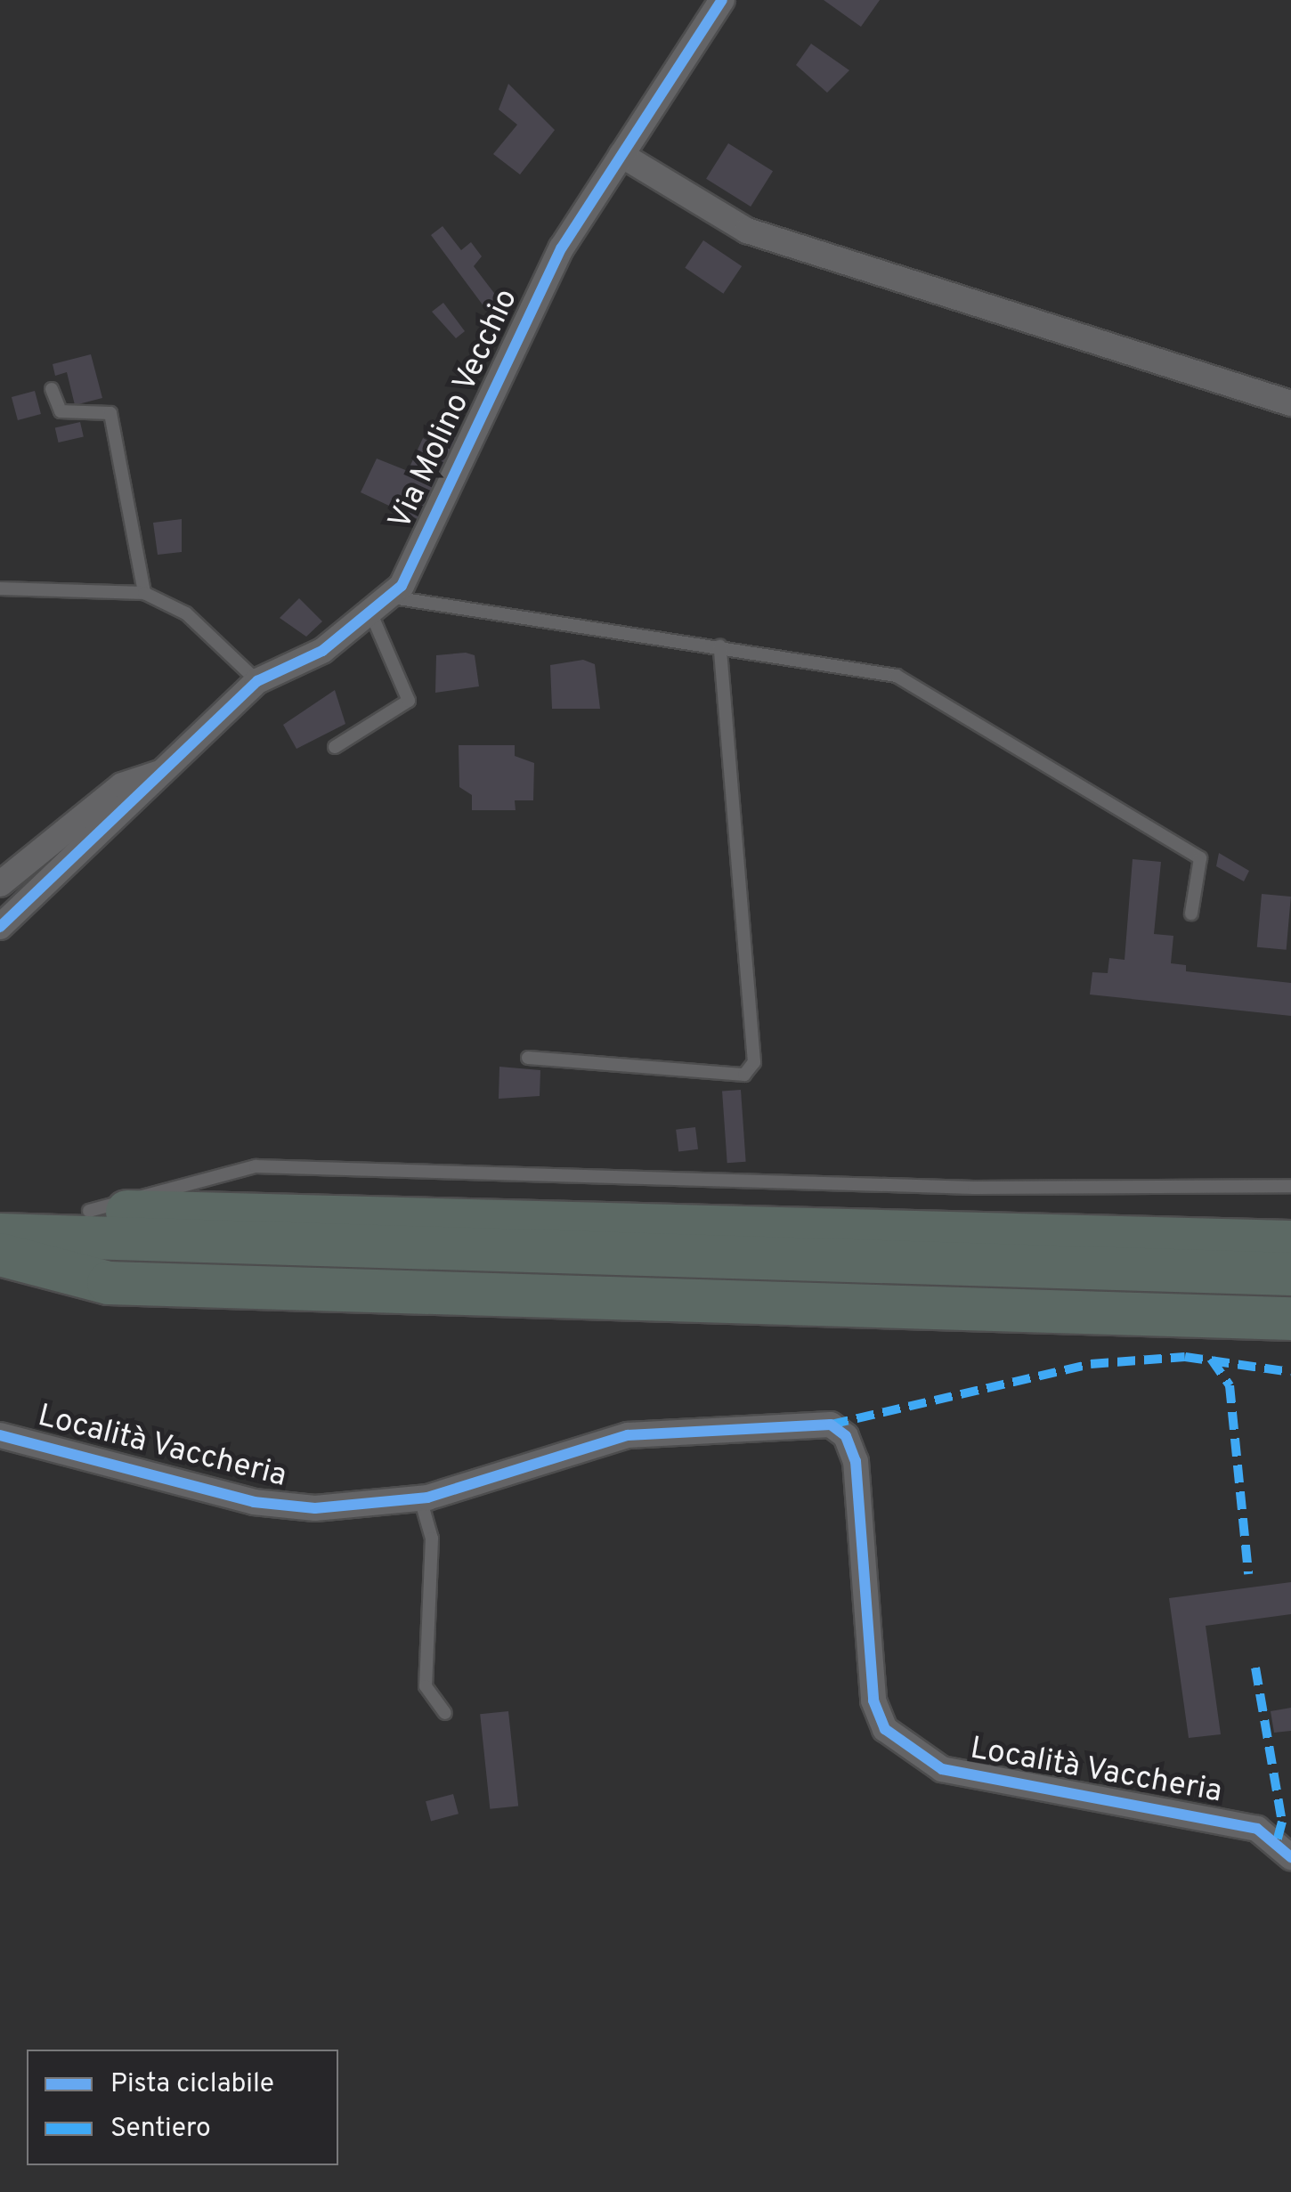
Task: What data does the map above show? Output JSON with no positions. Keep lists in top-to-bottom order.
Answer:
{
  "streets": {
    "street": ["Via Molino Vecchio", "Località Vaccheria"]
  },
  "legend": ["Pista ciclabile", "Sentiero"]
}
